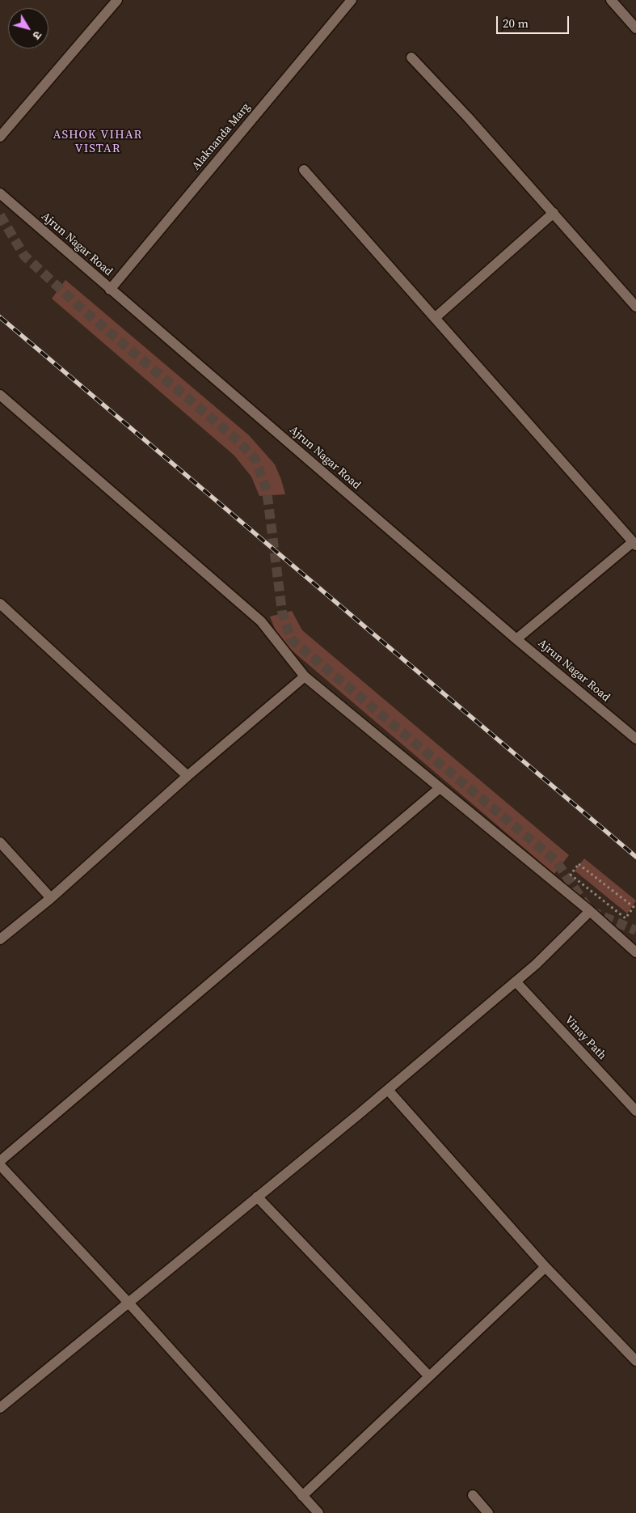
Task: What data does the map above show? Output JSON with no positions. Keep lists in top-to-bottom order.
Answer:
{
  "streets": {
    "street": ["Alaknanda Marg", "Ajrun Nagar Road", "Vinay Path"]
  },
  "crossings": [
    ["Alaknanda Marg", "Ajrun Nagar Road"]
  ],
  "districts": ["ASHOK VIHAR VISTAR"],
  "scale_bar": "20 m",
  "north": "bottom right"
}
